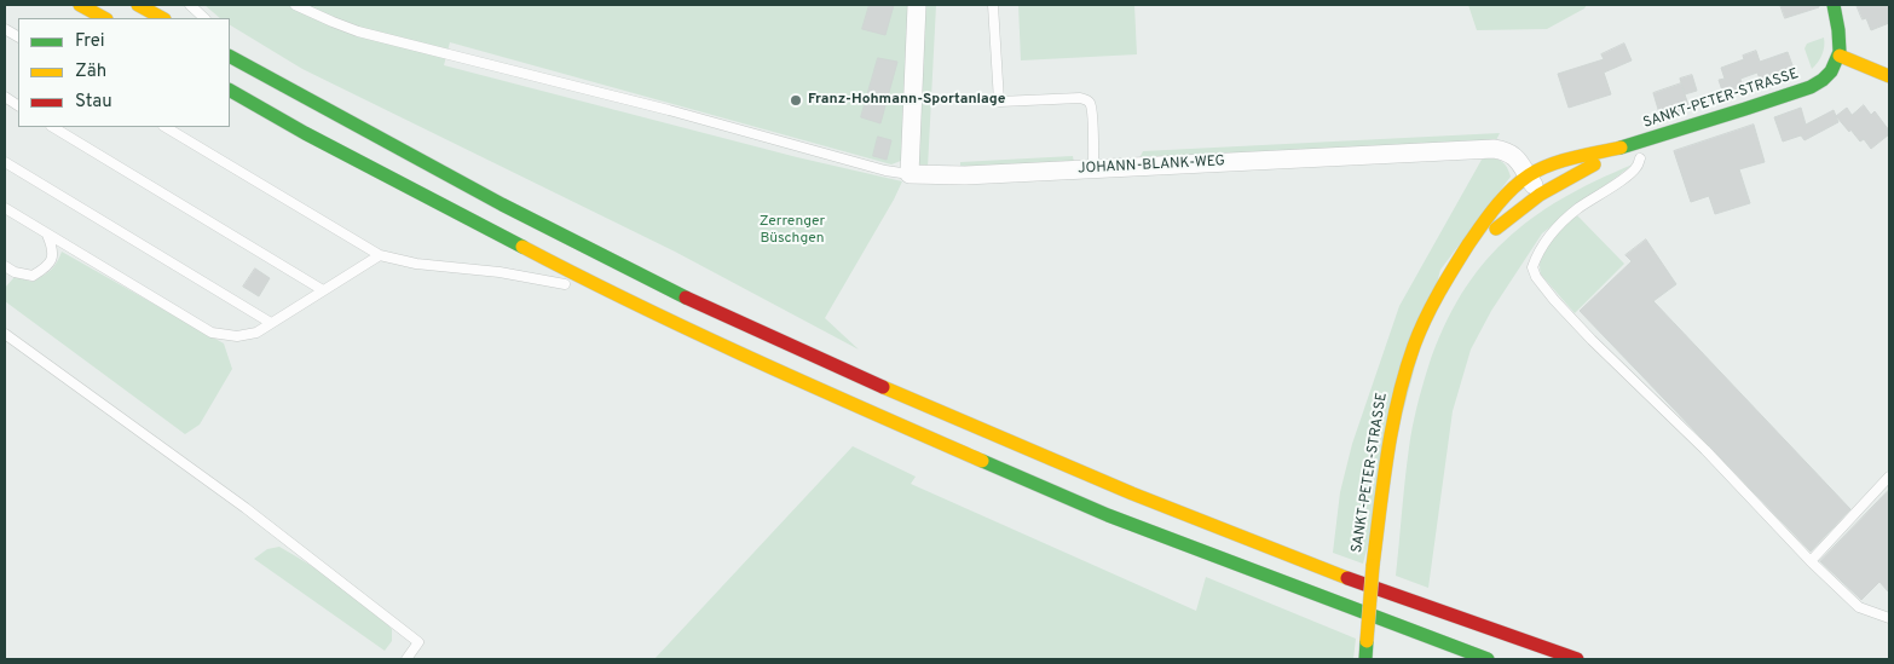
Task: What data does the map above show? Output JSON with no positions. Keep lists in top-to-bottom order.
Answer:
{
  "streets": {
    "main road": ["SANKT-PETER-STRASSE"],
    "street": ["JOHANN-BLANK-WEG"]
  },
  "crossings": [
    ["SANKT-PETER-STRASSE", "JOHANN-BLANK-WEG"]
  ],
  "parks": ["Zerrenger Büschgen"],
  "places": ["Franz-Hohmann-Sportanlage"],
  "legend": ["Frei", "Zäh", "Stau"]
}
